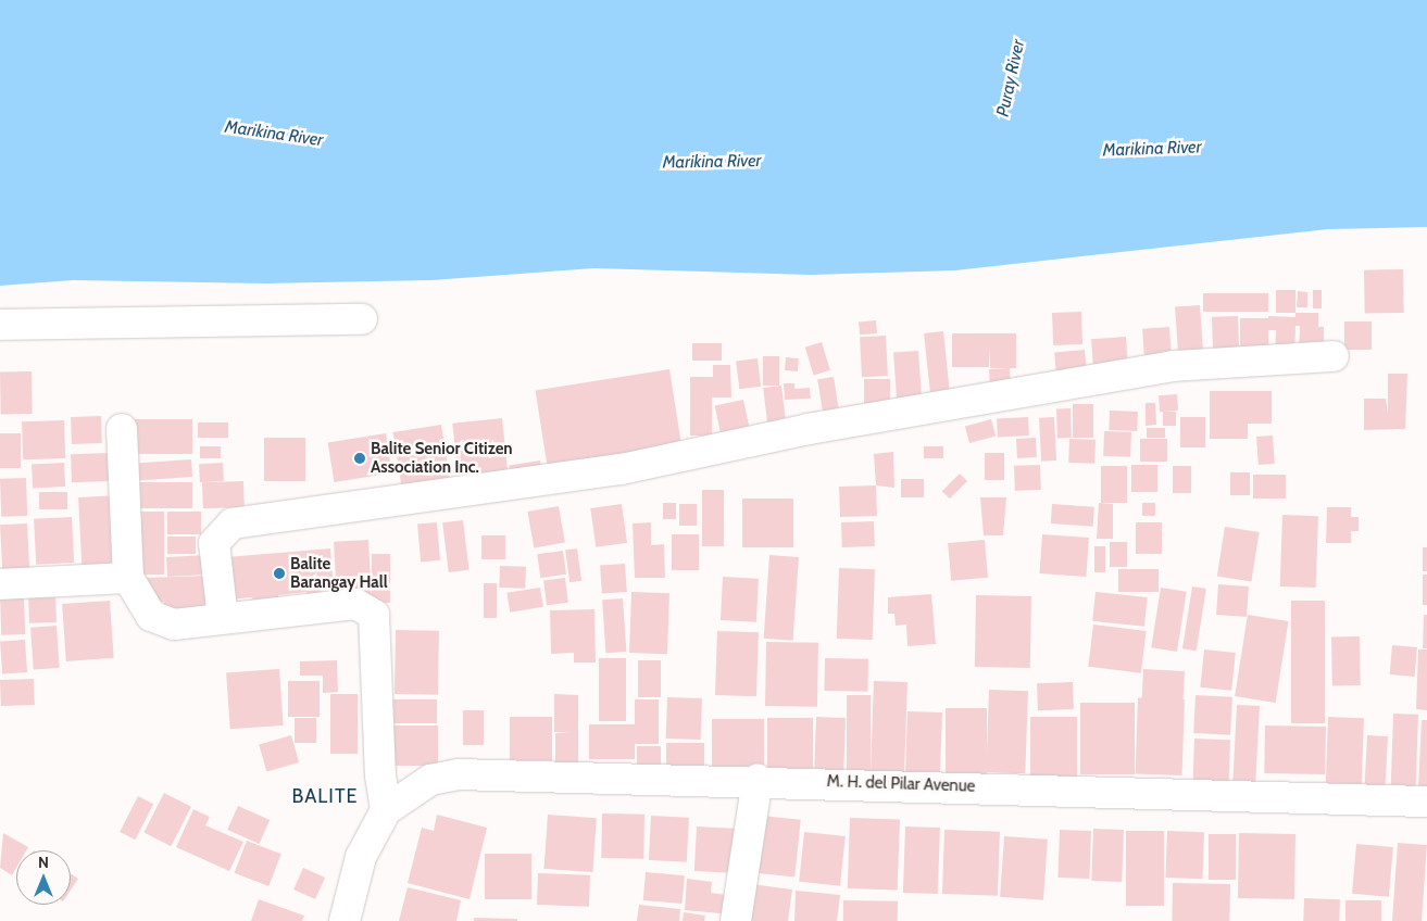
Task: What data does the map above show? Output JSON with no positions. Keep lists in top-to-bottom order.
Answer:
{
  "streets": {
    "street": ["M. H. del Pilar Avenue"]
  },
  "districts": ["BALITE"],
  "water": ["Puray River", "Marikina River"],
  "places": ["Balite Senior Citizen Association Inc.", "Balite Barangay Hall"],
  "north": "top"
}
